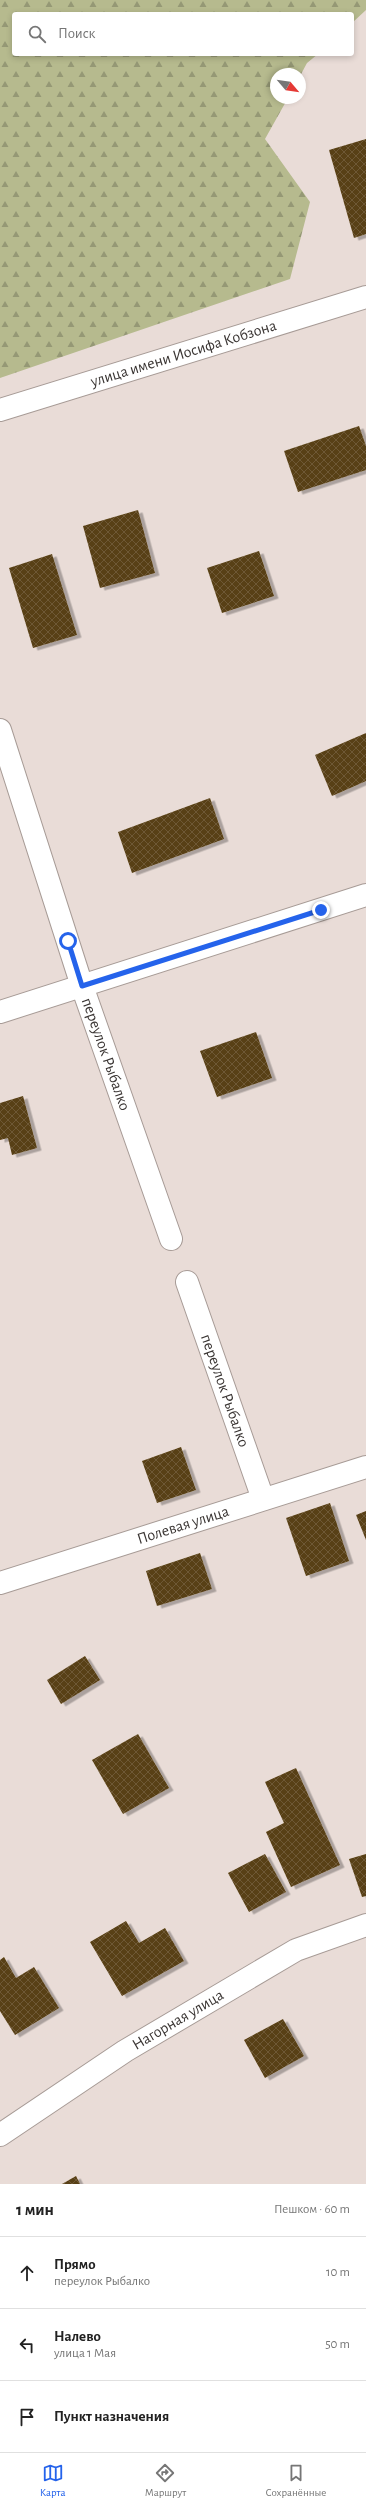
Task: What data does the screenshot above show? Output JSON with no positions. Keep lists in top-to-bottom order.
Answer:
{
  "streets": {
    "street": [
      "улица имени Иосифа Кобзона",
      "переулок Рыбалко",
      "Полевая улица",
      "Нагорная улица"
    ]
  },
  "crossings": [
    ["переулок Рыбалко", "Полевая улица"]
  ],
  "north": "bottom right",
  "page": {
    "search": "Поиск",
    "heading": ["1 мин", "Пешком · 60 m"],
    "list": [
      ["Прямо", "переулок Рыбалко", "10 m"],
      ["Налево", "улица 1 Мая", "50 m"],
      "Пункт назначения"
    ],
    "nav": ["Карта", "Маршрут", "Сохранённые"]
  }
}
